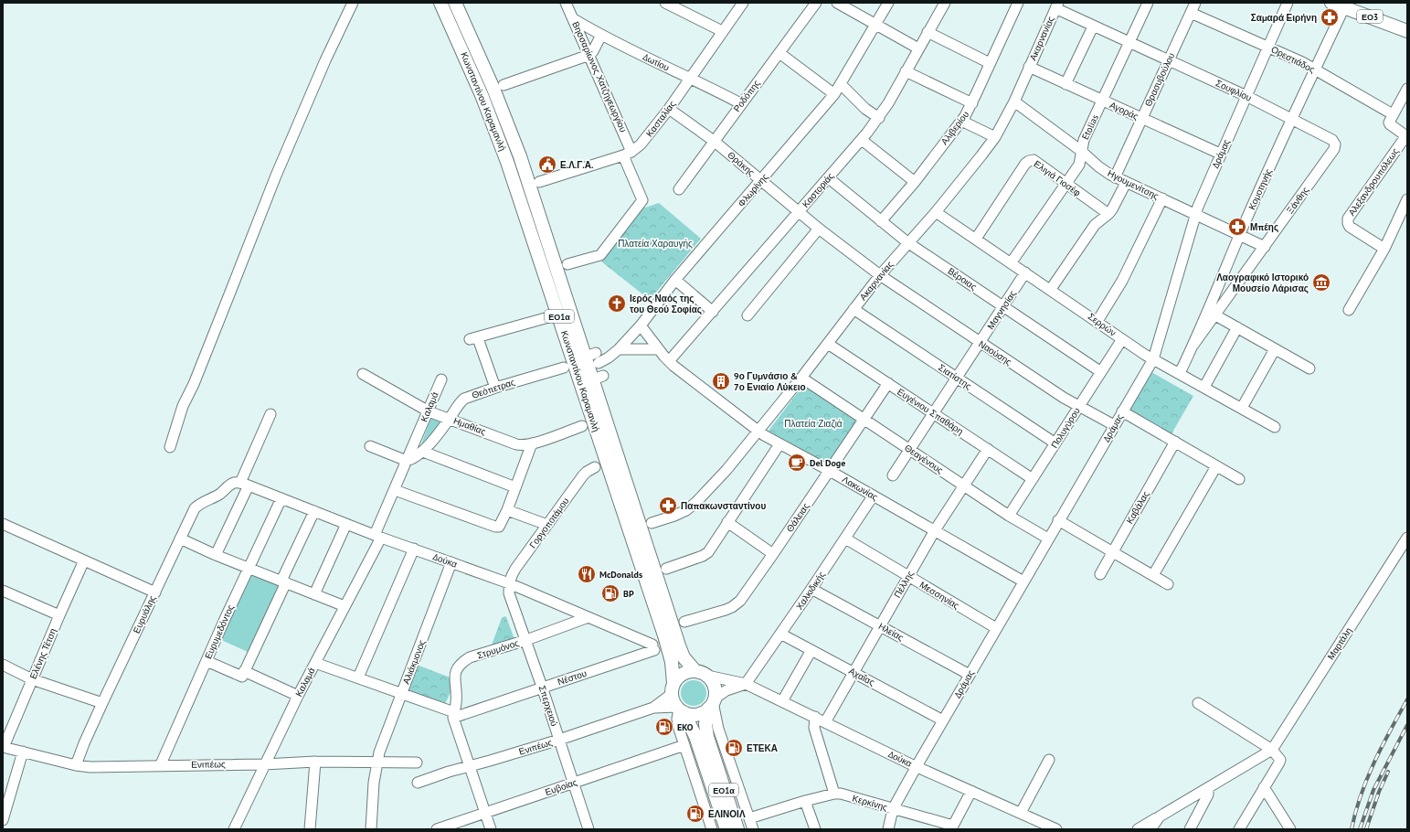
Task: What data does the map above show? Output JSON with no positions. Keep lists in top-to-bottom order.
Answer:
{
  "streets": {
    "main road": ["ΕΟ3", "Κωνσταντίνου Καραμανλή", "ΕΟ1α"],
    "street": [
      "Ακαρνανίας",
      "Ορεστιάδος",
      "Δωτίου",
      "Βησσαρίωνος Χατζηγεωργίου",
      "Θρασυβούλου",
      "Σουφλίου",
      "Ροδόπης",
      "Αγοράς",
      "Κασταλίας",
      "Etolias",
      "Αλιβερίου",
      "Δράμας",
      "Θράκης",
      "Ελιγιά Γιοσέφ",
      "Αλεξανδρουπόλεως",
      "Ηγουμενίτσης",
      "Κομοτηνής",
      "Φλωρίνης",
      "Καστοριάς",
      "Ξάνθης",
      "Βέροιας",
      "Μαγνησίας",
      "Σερρών",
      "Ναούσης",
      "Σιατίστης",
      "Θεόπετρας",
      "Καλαμά",
      "Ευγένιου Σπαθάρη",
      "Ημαθίας",
      "Πολυγύρου",
      "Θεαγένους",
      "Λακωνίας",
      "Καβάλας",
      "Θάλειας",
      "Γοργοποτάμου",
      "Δούκα",
      "Πέλλης",
      "Χαλκιδικής",
      "Μεσσηνίας",
      "Ευρυάλης",
      "Ευρυμεδόντος",
      "Ηλείας",
      "Μαρτάλη",
      "Στρυμόνος",
      "Ελένης Τέτση",
      "Αλιάκμονος",
      "Αχαΐας",
      "Νέστου",
      "Σπερχειού",
      "Ενιπέως",
      "Ευβοίας",
      "Κερκίνης"
    ]
  },
  "crossings": [
    ["ΕΟ3", "Κομοτηνής"],
    ["Ακαρνανίας", "Σουφλίου"],
    ["Ακαρνανίας", "Αγοράς"],
    ["Ακαρνανίας", "Θράκης"],
    ["Ακαρνανίας", "Ηγουμενίτσης"],
    ["Ακαρνανίας", "Βέροιας"],
    ["Ακαρνανίας", "Σερρών"],
    ["Ακαρνανίας", "Ναούσης"],
    ["Ακαρνανίας", "Σιατίστης"],
    ["Ακαρνανίας", "Ευγένιου Σπαθάρη"],
    ["Ακαρνανίας", "Θεαγένους"],
    ["Ακαρνανίας", "Λακωνίας"],
    ["Ορεστιάδος", "Θρασυβούλου"],
    ["Ορεστιάδος", "Δράμας"],
    ["Ορεστιάδος", "Αλεξανδρουπόλεως"],
    ["Ορεστιάδος", "Κομοτηνής"],
    ["Δωτίου", "Βησσαρίωνος Χατζηγεωργίου"],
    ["Δωτίου", "Ροδόπης"],
    ["Δωτίου", "Κασταλίας"],
    ["Βησσαρίωνος Χατζηγεωργίου", "Κασταλίας"],
    ["Θρασυβούλου", "Σουφλίου"],
    ["Θρασυβούλου", "Αγοράς"],
    ["Θρασυβούλου", "Ηγουμενίτσης"],
    ["Σουφλίου", "Etolias"],
    ["Σουφλίου", "Δράμας"],
    ["Σουφλίου", "Κομοτηνής"],
    ["Σουφλίου", "Ξάνθης"],
    ["Ροδόπης", "Θράκης"],
    ["Κωνσταντίνου Καραμανλή", "Δούκα"],
    ["Κωνσταντίνου Καραμανλή", "Ενιπέως"],
    ["Κωνσταντίνου Καραμανλή", "Κερκίνης"],
    ["Αγοράς", "Etolias"],
    ["Αγοράς", "Δράμας"],
    ["Κασταλίας", "Θράκης"],
    ["Etolias", "Ελιγιά Γιοσέφ"],
    ["Etolias", "Ηγουμενίτσης"],
    ["Etolias", "Σερρών"],
    ["Αλιβερίου", "Βέροιας"],
    ["Δράμας", "Ηγουμενίτσης"],
    ["Δράμας", "Σερρών"],
    ["Δράμας", "Ναούσης"],
    ["Δράμας", "Θεαγένους"],
    ["Δράμας", "Λακωνίας"],
    ["Δράμας", "Δούκα"],
    ["Δράμας", "Μεσσηνίας"],
    ["Δράμας", "Ηλείας"],
    ["Δράμας", "Αχαΐας"],
    ["Δράμας", "Κερκίνης"],
    ["Θράκης", "Φλωρίνης"],
    ["Θράκης", "Καστοριάς"],
    ["Θράκης", "Ναούσης"],
    ["Ελιγιά Γιοσέφ", "Σερρών"],
    ["Ηγουμενίτσης", "Κομοτηνής"],
    ["Ηγουμενίτσης", "Ξάνθης"],
    ["Κομοτηνής", "Ξάνθης"],
    ["Κομοτηνής", "Σερρών"],
    ["Φλωρίνης", "Λακωνίας"],
    ["Καστοριάς", "Βέροιας"],
    ["Καστοριάς", "Λακωνίας"],
    ["Βέροιας", "Μαγνησίας"],
    ["Βέροιας", "Πολυγύρου"],
    ["Μαγνησίας", "Σερρών"],
    ["Μαγνησίας", "Ναούσης"],
    ["Μαγνησίας", "Σιατίστης"],
    ["Μαγνησίας", "Ευγένιου Σπαθάρη"],
    ["Μαγνησίας", "Θεαγένους"],
    ["Σερρών", "Πολυγύρου"],
    ["Ναούσης", "Πολυγύρου"],
    ["Σιατίστης", "Πολυγύρου"],
    ["Θεόπετρας", "Καλαμά"],
    ["Θεόπετρας", "Ημαθίας"],
    ["Καλαμά", "Ημαθίας"],
    ["Καλαμά", "Δούκα"],
    ["Καλαμά", "Ενιπέως"],
    ["Ευγένιου Σπαθάρη", "Πολυγύρου"],
    ["Ευγένιου Σπαθάρη", "Θάλειας"],
    ["Ευγένιου Σπαθάρη", "Πέλλης"],
    ["Πολυγύρου", "Θεαγένους"],
    ["Θεαγένους", "Θάλειας"],
    ["Θεαγένους", "Πέλλης"],
    ["Λακωνίας", "Θάλειας"],
    ["Λακωνίας", "Πέλλης"],
    ["Λακωνίας", "Χαλκιδικής"],
    ["Γοργοποτάμου", "Δούκα"],
    ["Γοργοποτάμου", "Σπερχειού"],
    ["Δούκα", "Πέλλης"],
    ["Δούκα", "Χαλκιδικής"],
    ["Δούκα", "Ευρυάλης"],
    ["Δούκα", "Ευρυμεδόντος"],
    ["Δούκα", "Στρυμόνος"],
    ["Δούκα", "Αλιάκμονος"],
    ["Δούκα", "Νέστου"],
    ["Δούκα", "Σπερχειού"],
    ["Δούκα", "Ενιπέως"],
    ["Δούκα", "Κερκίνης"],
    ["Πέλλης", "Μεσσηνίας"],
    ["Πέλλης", "Ηλείας"],
    ["Πέλλης", "Αχαΐας"],
    ["Χαλκιδικής", "Μεσσηνίας"],
    ["Χαλκιδικής", "Ηλείας"],
    ["Χαλκιδικής", "Αχαΐας"],
    ["Ευρυάλης", "Ενιπέως"],
    ["Ευρυμεδόντος", "Ενιπέως"],
    ["Στρυμόνος", "Νέστου"],
    ["Στρυμόνος", "Σπερχειού"],
    ["Ελένης Τέτση", "Ενιπέως"],
    ["Αλιάκμονος", "Ενιπέως"],
    ["Νέστου", "Σπερχειού"],
    ["Σπερχειού", "Ενιπέως"],
    ["Σπερχειού", "Ευβοίας"]
  ],
  "parks": ["Πλατεία Χαραυγής", "Πλατεία Ζιαζιά"],
  "places": {
    "pharmacy": ["Σαμαρά Ειρήνη", "Μπέης", "Παπακωνσταντίνου"],
    "public building": ["Ε.Λ.Γ.Α."],
    "museum": ["Λαογραφικό Ιστορικό Μουσείο Λάρισας"],
    "church": ["Ιερός Ναός της του Θεού Σοφίας"],
    "building": ["9ο Γυμνάσιο & 7ο Ενιαίο Λύκειο"],
    "cafe": ["Del Doge"],
    "restaurant": ["McDonalds"],
    "fuel station": [
      "BP",
      "EKO",
      "ΕΤΕΚΑ",
      "ΕΛΙΝΟΙΛ"
    ]
  }
}
